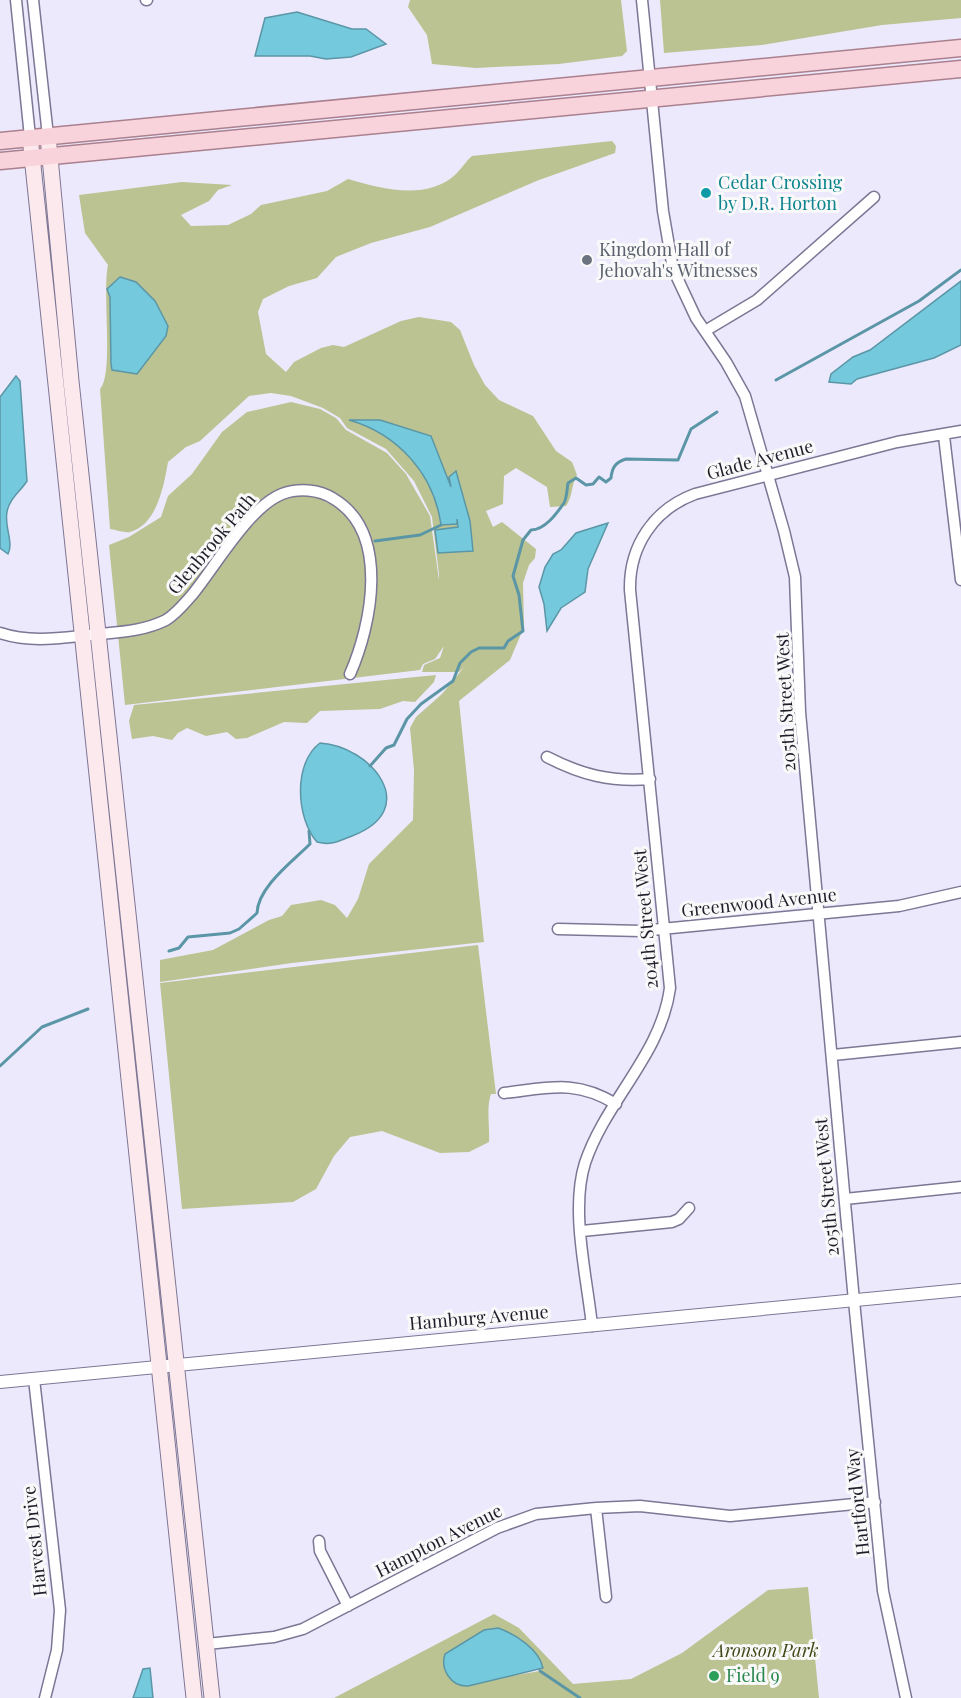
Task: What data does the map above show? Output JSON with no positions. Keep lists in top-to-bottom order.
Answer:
{
  "streets": {
    "street": [
      "Glade Avenue",
      "Glenbrook Path",
      "205th Street West",
      "Greenwood Avenue",
      "204th Street West",
      "Hamburg Avenue",
      "Hartford Way",
      "Harvest Drive",
      "Hampton Avenue"
    ]
  },
  "crossings": [
    ["Glade Avenue", "205th Street West"],
    ["Glade Avenue", "204th Street West"],
    ["205th Street West", "Greenwood Avenue"],
    ["205th Street West", "Hamburg Avenue"],
    ["205th Street West", "Hartford Way"],
    ["Greenwood Avenue", "204th Street West"],
    ["204th Street West", "Hamburg Avenue"],
    ["Hamburg Avenue", "Hartford Way"],
    ["Hamburg Avenue", "Harvest Drive"],
    ["Hartford Way", "Hampton Avenue"]
  ],
  "parks": ["Aronson Park"],
  "places": ["Cedar Crossing by D.R. Horton", "Kingdom Hall of Jehovah's Witnesses", "Field 9"]
}
